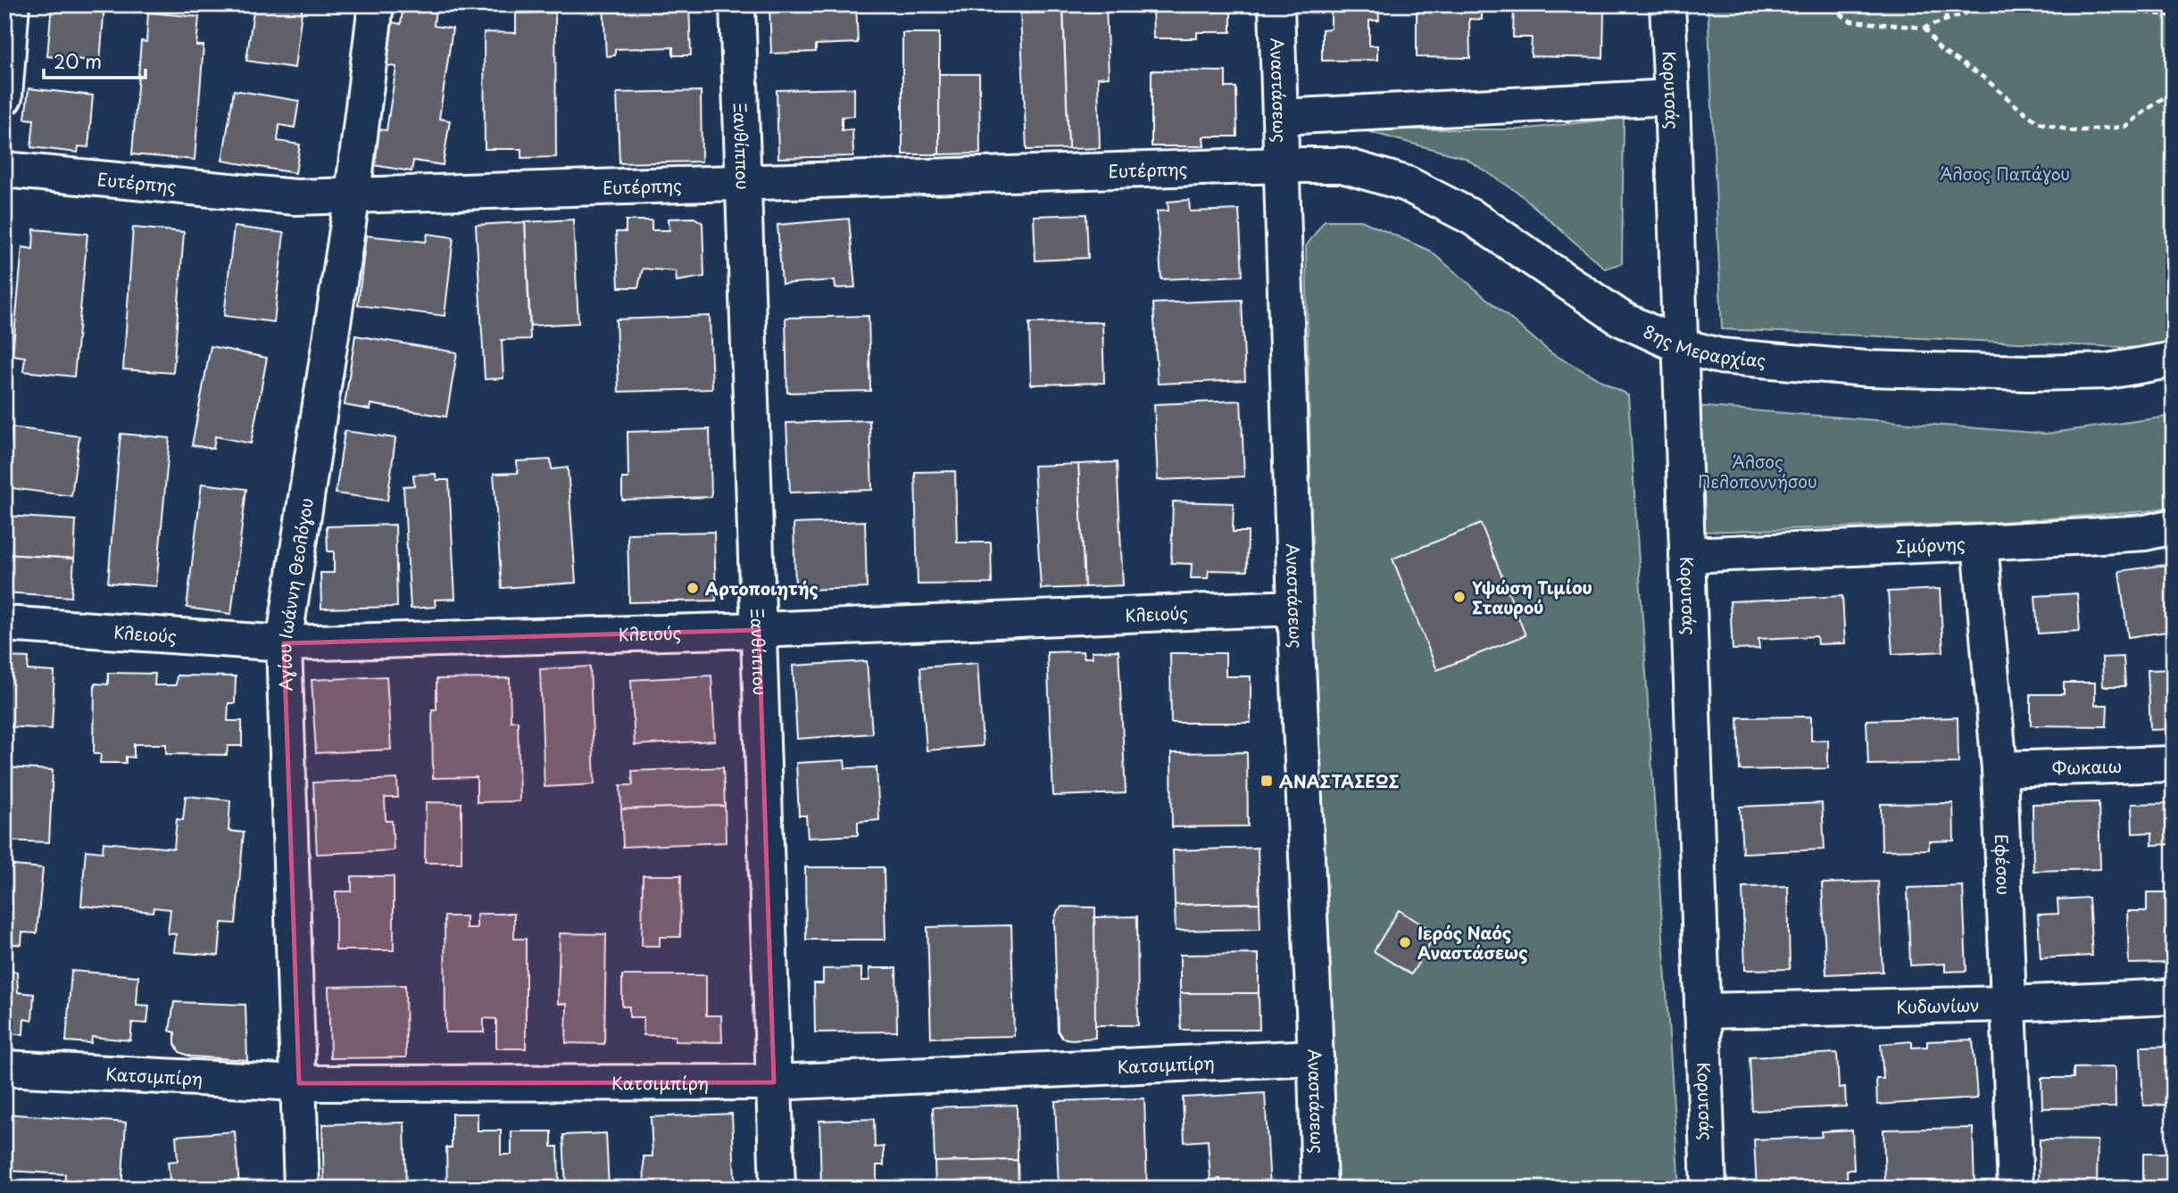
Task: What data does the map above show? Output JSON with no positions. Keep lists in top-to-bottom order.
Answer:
{
  "streets": {
    "street": [
      "Αναστάσεως",
      "Κορυτσάς",
      "Ξανθίππου",
      "Ευτέρπης",
      "8ης Μεραρχίας",
      "Σμύρνης",
      "Αγίου Ιωάννη Θεολόγου",
      "Κλειούς",
      "Φωκαιω",
      "Εφέσου",
      "Κυδωνίων",
      "Κατσιμπίρη"
    ]
  },
  "crossings": [
    ["Αναστάσεως", "Ευτέρπης"],
    ["Αναστάσεως", "8ης Μεραρχίας"],
    ["Αναστάσεως", "Κλειούς"],
    ["Αναστάσεως", "Κατσιμπίρη"],
    ["Κορυτσάς", "8ης Μεραρχίας"],
    ["Κορυτσάς", "Σμύρνης"],
    ["Κορυτσάς", "Κυδωνίων"],
    ["Ξανθίππου", "Ευτέρπης"],
    ["Ξανθίππου", "Κλειούς"],
    ["Ξανθίππου", "Κατσιμπίρη"],
    ["Ευτέρπης", "8ης Μεραρχίας"],
    ["Ευτέρπης", "Αγίου Ιωάννη Θεολόγου"],
    ["Σμύρνης", "Εφέσου"],
    ["Αγίου Ιωάννη Θεολόγου", "Κλειούς"],
    ["Αγίου Ιωάννη Θεολόγου", "Κατσιμπίρη"],
    ["Φωκαιω", "Εφέσου"],
    ["Εφέσου", "Κυδωνίων"]
  ],
  "parks": ["Άλσος Παπάγου", "Άλσος Πελοποννήσου"],
  "places": {
    "other": ["Αρτοποιητής", "Υψώση Τιμίου Σταυρού", "Ιερός Ναός Αναστάσεως"],
    "transit": ["ΑΝΑΣΤΑΣΕΩΣ"]
  },
  "scale_bar": "20 m"
}
